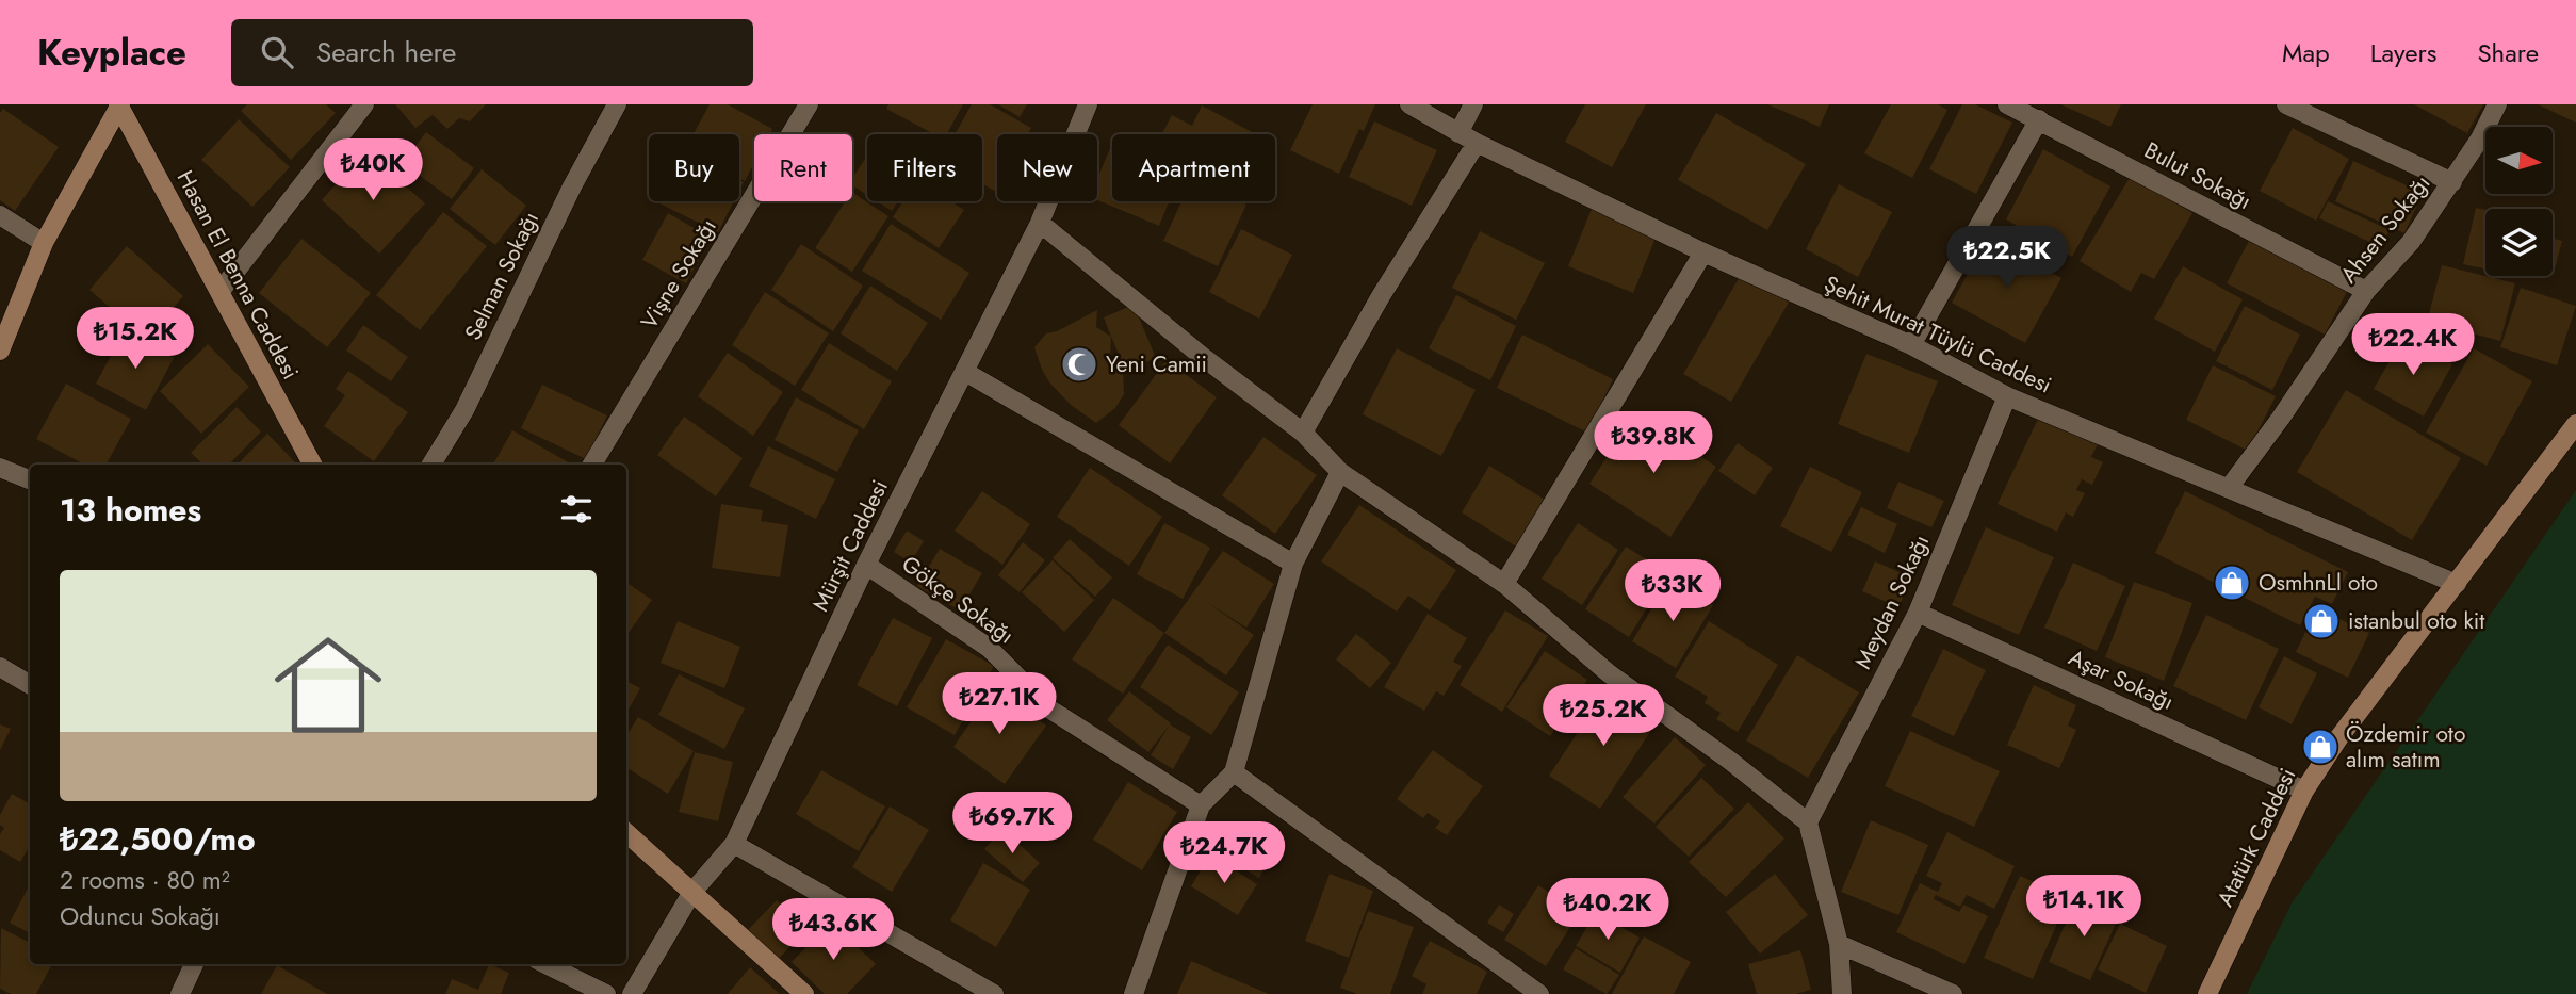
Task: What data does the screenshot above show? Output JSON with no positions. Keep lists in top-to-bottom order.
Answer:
{
  "streets": {
    "street": [
      "Bulut Sokağı",
      "Ahsen Sokağı",
      "Vişne Sokağı",
      "Hasan El Benna Caddesi",
      "Selman Sokağı",
      "Şehit Murat Tüylü Caddesi",
      "Mürşit Caddesi",
      "Gökçe Sokağı",
      "Meydan Sokağı",
      "Aşar Sokağı",
      "Atatürk Caddesi"
    ]
  },
  "crossings": [
    ["Bulut Sokağı", "Ahsen Sokağı"],
    ["Ahsen Sokağı", "Şehit Murat Tüylü Caddesi"],
    ["Şehit Murat Tüylü Caddesi", "Meydan Sokağı"],
    ["Şehit Murat Tüylü Caddesi", "Atatürk Caddesi"],
    ["Mürşit Caddesi", "Gökçe Sokağı"],
    ["Meydan Sokağı", "Aşar Sokağı"],
    ["Aşar Sokağı", "Atatürk Caddesi"]
  ],
  "places": {
    "mosque": ["Yeni Camii"],
    "shop": ["OsmhnLl oto", "istanbul oto kit", "Özdemir oto alım satım"]
  },
  "north": "right",
  "page": {
    "header": "Keyplace",
    "search": "Search here",
    "nav": ["Map", "Layers", "Share"],
    "chip": [
      "Buy",
      "Rent",
      "Filters",
      "New",
      "Apartment"
    ],
    "price": [
      "₺40K",
      "₺22.5K",
      "₺15.2K",
      "₺22.4K",
      "₺39.8K",
      "₺33K",
      "₺27.1K",
      "₺25.2K",
      "₺69.7K",
      "₺24.7K",
      "₺14.1K",
      "₺40.2K",
      "₺43.6K"
    ],
    "heading": "13 homes",
    "list": [
      {
        "name": "₺22,500/mo",
        "note": "2 rooms · 80 m² · Oduncu Sokağı"
      }
    ]
  }
}
